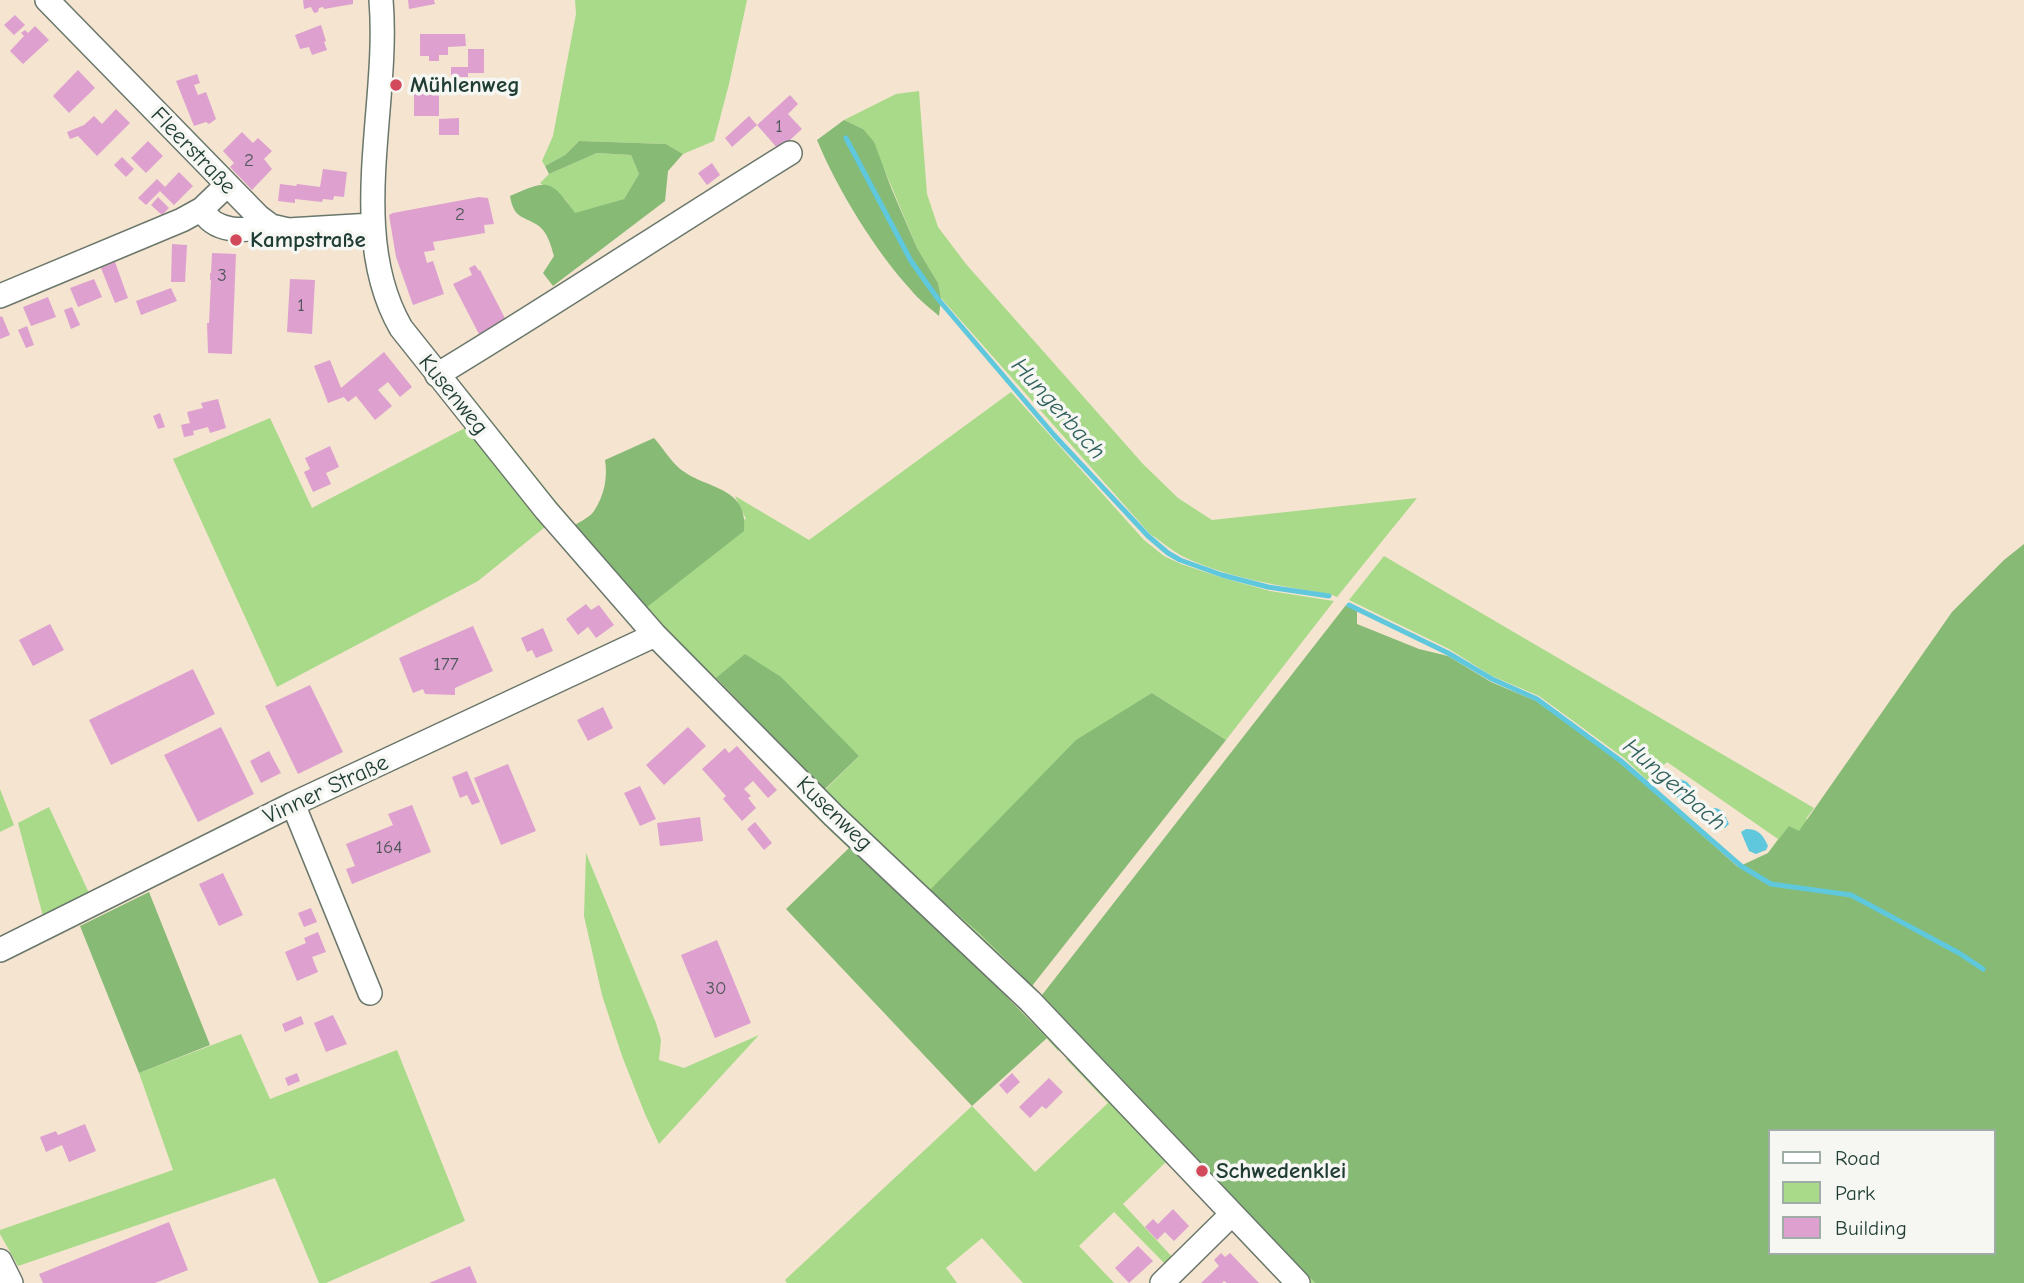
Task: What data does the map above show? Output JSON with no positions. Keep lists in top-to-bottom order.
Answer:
{
  "streets": {
    "street": ["Fleerstraße", "Kusenweg", "Vinner Straße"]
  },
  "crossings": [
    ["Kusenweg", "Vinner Straße"]
  ],
  "water": ["Hungerbach"],
  "places": ["Mühlenweg", "Kampstraße", "Schwedenklei"],
  "house_numbers": [
    "1",
    "2",
    "2",
    "3",
    "1",
    "177",
    "164",
    "30"
  ],
  "legend": ["Road", "Park", "Building"]
}
